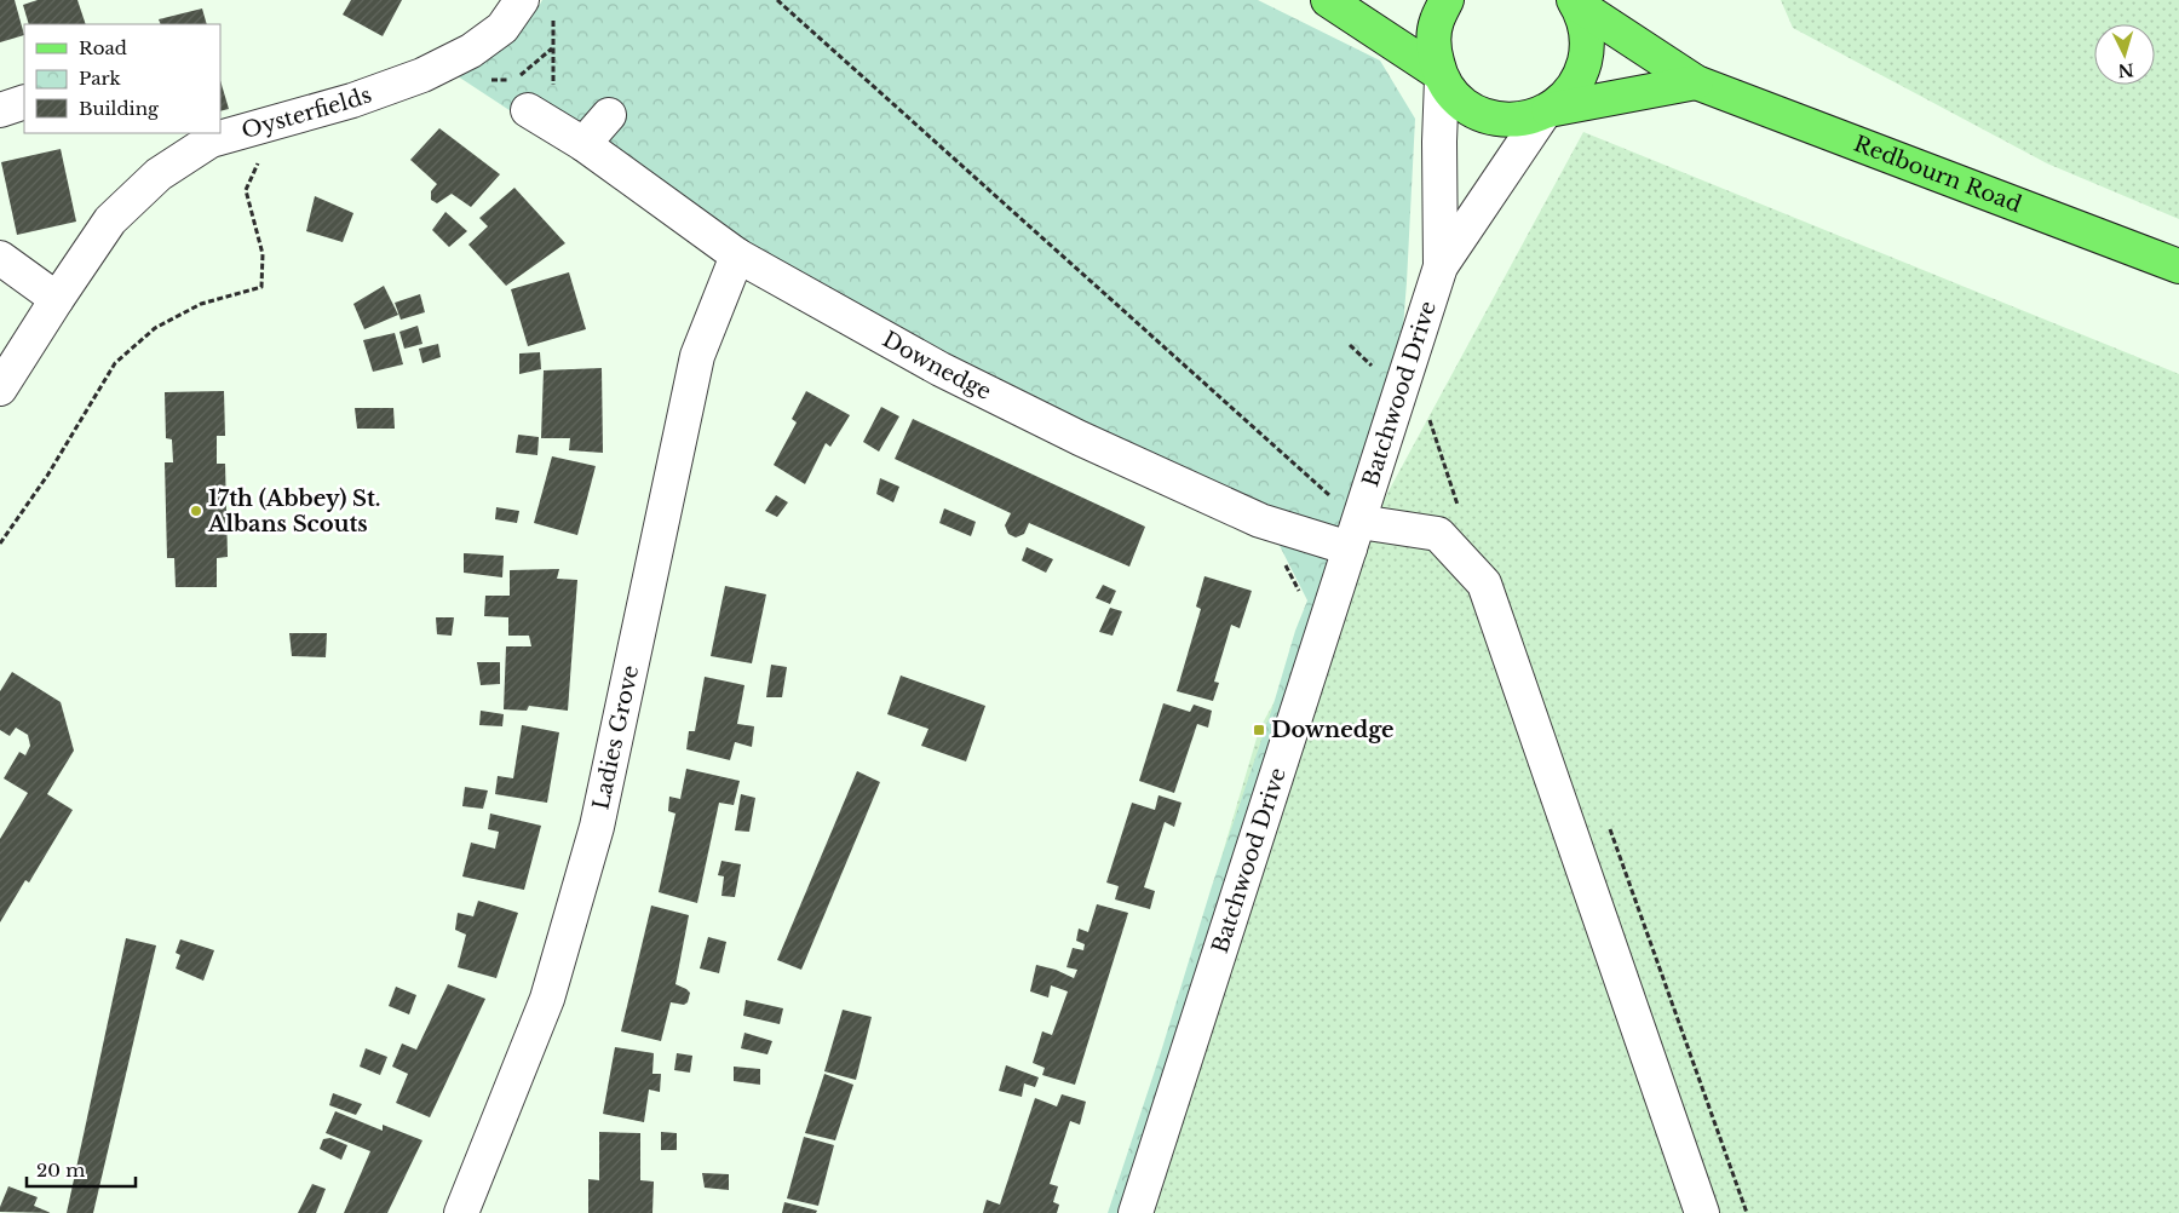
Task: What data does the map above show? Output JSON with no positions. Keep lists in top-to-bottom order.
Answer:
{
  "streets": {
    "main road": ["Redbourn Road"],
    "street": [
      "Oysterfields",
      "Downedge",
      "Batchwood Drive",
      "Ladies Grove"
    ]
  },
  "crossings": [
    ["Downedge", "Batchwood Drive"],
    ["Downedge", "Ladies Grove"]
  ],
  "places": {
    "other": ["17th (Abbey) St. Albans Scouts"],
    "transit": ["Downedge"]
  },
  "legend": ["Road", "Park", "Building"],
  "scale_bar": "20 m",
  "north": "bottom"
}
